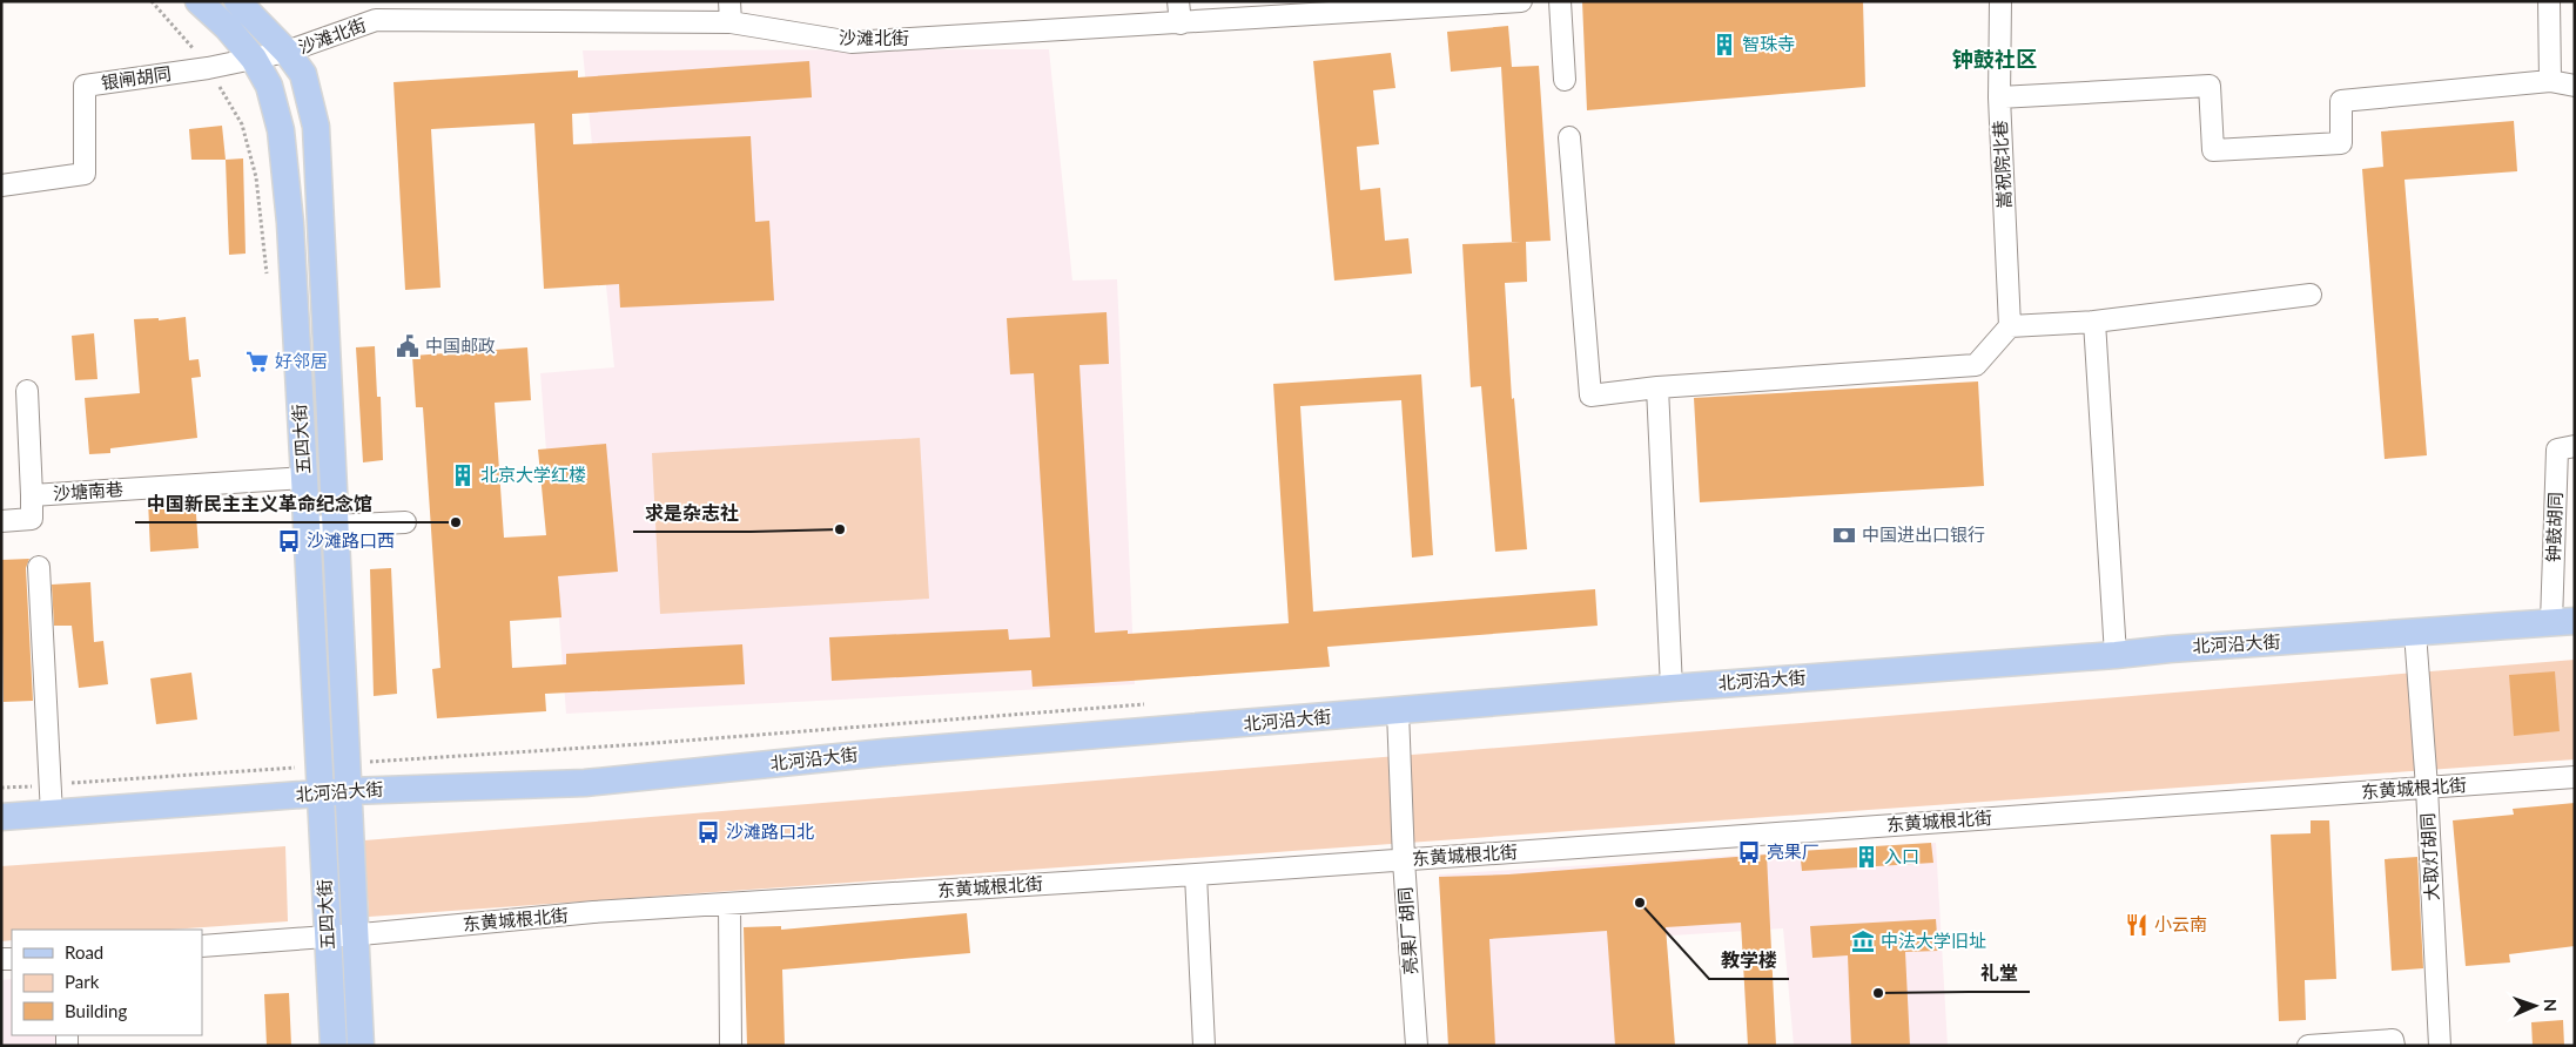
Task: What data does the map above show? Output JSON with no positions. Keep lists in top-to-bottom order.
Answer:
{
  "streets": {
    "main road": ["五四大街", "北河沿大街"],
    "street": [
      "沙滩北街",
      "银闸胡同",
      "嵩祝院北巷",
      "沙塘南巷",
      "钟鼓胡同",
      "东黄城根北街",
      "大取灯胡同",
      "亮果厂胡同"
    ]
  },
  "crossings": [
    ["沙滩北街", "银闸胡同"],
    ["沙滩北街", "五四大街"],
    ["银闸胡同", "五四大街"],
    ["五四大街", "沙塘南巷"],
    ["五四大街", "北河沿大街"],
    ["五四大街", "东黄城根北街"],
    ["钟鼓胡同", "北河沿大街"],
    ["北河沿大街", "大取灯胡同"],
    ["北河沿大街", "亮果厂胡同"],
    ["东黄城根北街", "大取灯胡同"],
    ["东黄城根北街", "亮果厂胡同"]
  ],
  "districts": ["钟鼓社区"],
  "places": {
    "building": ["智珠寺", "北京大学红楼", "入口"],
    "public building": ["中国邮政"],
    "supermarket": ["好邻居"],
    "other": [
      "中国新民主主义革命纪念馆",
      "求是杂志社",
      "教学楼",
      "礼堂"
    ],
    "bank": ["中国进出口银行"],
    "bus stop": ["沙滩路口西", "沙滩路口北", "亮果厂"],
    "restaurant": ["小云南"],
    "museum": ["中法大学旧址"]
  },
  "legend": ["Road", "Park", "Building"],
  "north": "right"
}
